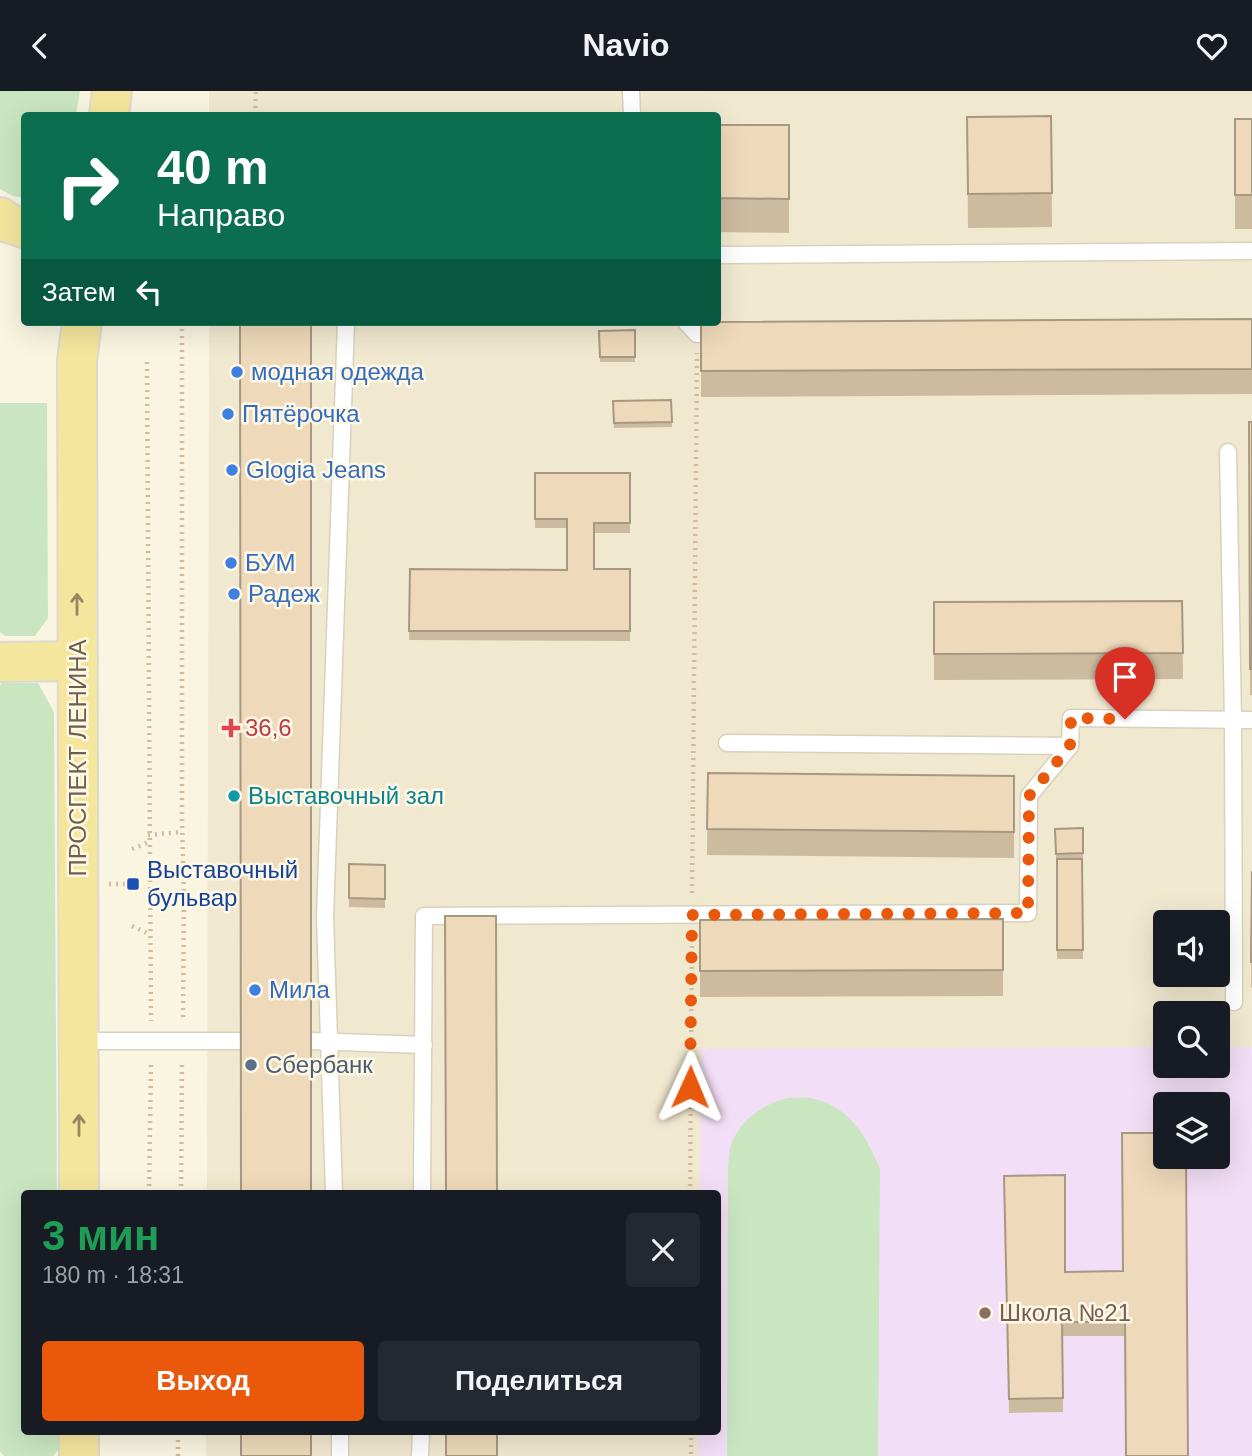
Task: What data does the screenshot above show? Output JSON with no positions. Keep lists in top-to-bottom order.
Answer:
{
  "streets": {
    "main road": ["ПРОСПЕКТ ЛЕНИНА"]
  },
  "one_way": ["ПРОСПЕКТ ЛЕНИНА"],
  "places": {
    "other": [
      "модная одежда",
      "Пятёрочка",
      "Glogia Jeans",
      "БУМ",
      "Радеж",
      "Выставочный зал",
      "Мила",
      "Сбербанк",
      "Школа №21"
    ],
    "health": ["36,6"],
    "transit": ["Выставочный бульвар"]
  },
  "page": {
    "header": "Navio",
    "turn": ["40 m", "Направо"],
    "then": "Затем",
    "heading": ["3 мин", "180 m · 18:31"],
    "buttons": ["Выход", "Поделиться"]
  }
}
